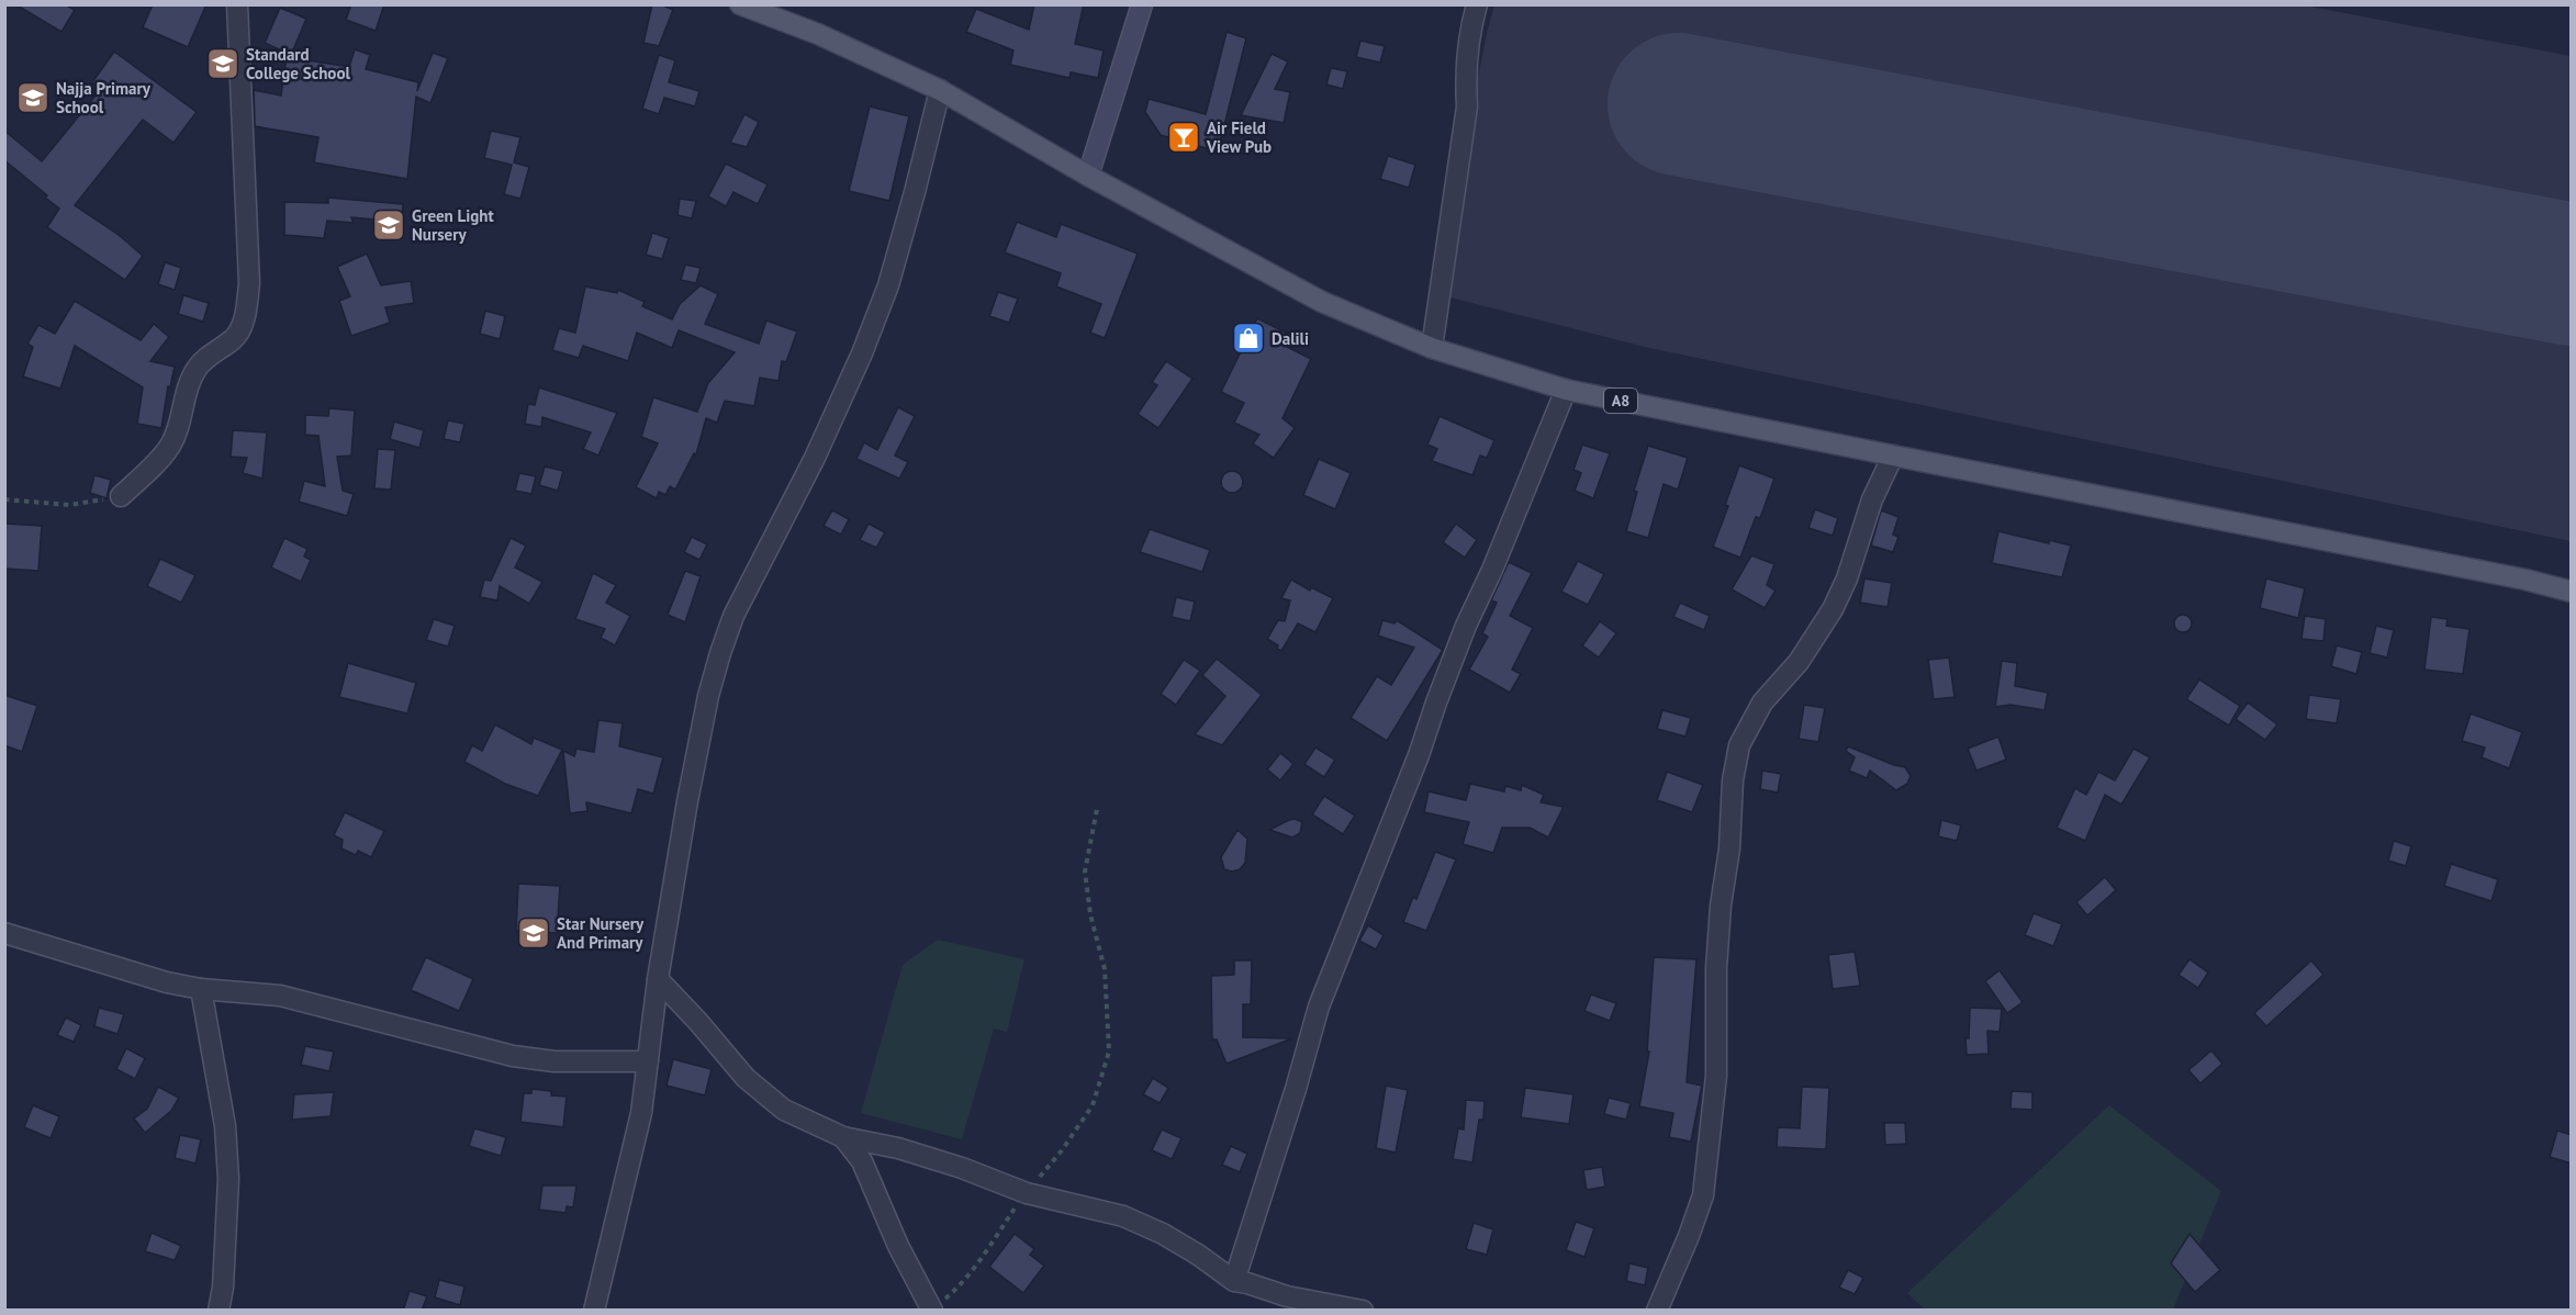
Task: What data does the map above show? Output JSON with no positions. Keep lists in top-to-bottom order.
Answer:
{
  "streets": {
    "main road": ["A8"]
  },
  "places": {
    "school or university": [
      "Standard College School",
      "Najja Primary School",
      "Green Light Nursery",
      "Star Nursery And Primary"
    ],
    "bar": ["Air Field View Pub"],
    "shop": ["Dalili"]
  }
}
